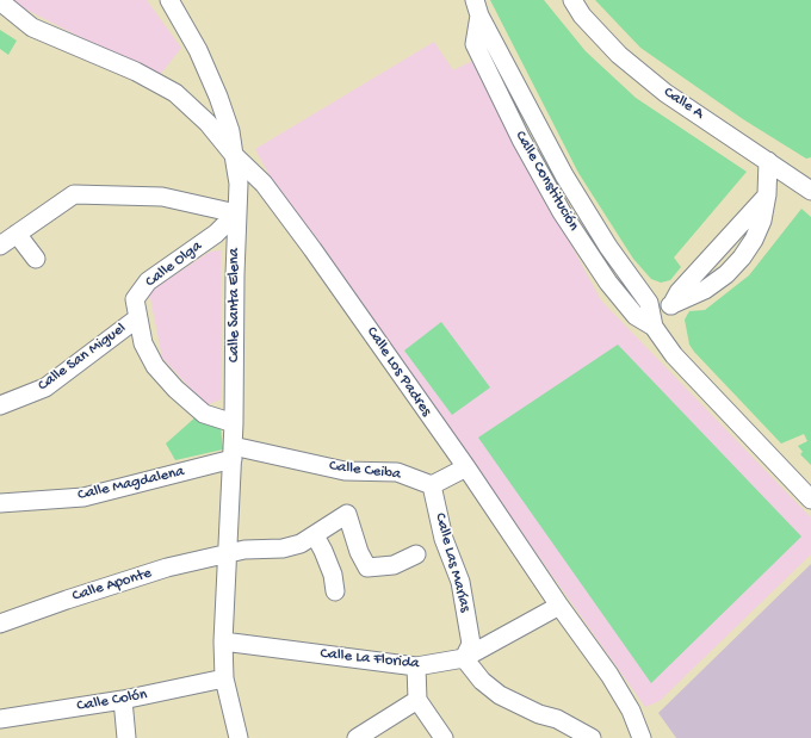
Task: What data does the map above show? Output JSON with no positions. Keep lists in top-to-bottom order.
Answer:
{
  "streets": {
    "street": [
      "Calle A",
      "Calle Constitución",
      "Calle Olga",
      "Calle Santa Elena",
      "Calle San Miguel",
      "Calle Los Padres",
      "Calle Ceiba",
      "Calle Magdalena",
      "Calle Las Marías",
      "Calle Aponte",
      "Calle La Florida",
      "Calle Colón"
    ]
  },
  "crossings": [
    ["Calle Olga", "Calle Santa Elena"],
    ["Calle Olga", "Calle San Miguel"],
    ["Calle Santa Elena", "Calle Los Padres"],
    ["Calle Santa Elena", "Calle Ceiba"],
    ["Calle Santa Elena", "Calle Magdalena"],
    ["Calle Santa Elena", "Calle Aponte"],
    ["Calle Santa Elena", "Calle La Florida"],
    ["Calle Santa Elena", "Calle Colón"],
    ["Calle Los Padres", "Calle La Florida"],
    ["Calle Ceiba", "Calle Magdalena"],
    ["Calle Ceiba", "Calle Las Marías"],
    ["Calle Las Marías", "Calle La Florida"]
  ]
}
